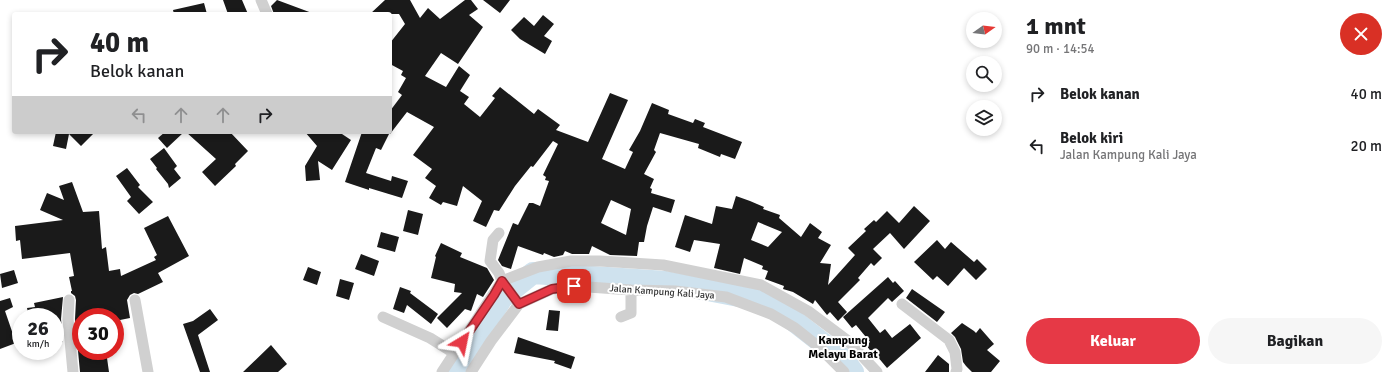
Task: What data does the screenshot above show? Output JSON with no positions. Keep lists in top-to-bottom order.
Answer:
{
  "streets": {
    "street": ["Jalan Kampung Kali Jaya"]
  },
  "districts": ["Kampung Melayu Barat"],
  "north": "right",
  "page": {
    "heading": ["1 mnt", "90 m · 14:54"],
    "turn": ["40 m", "Belok kanan"],
    "list": [
      {
        "name": "Belok kanan",
        "value": "40 m"
      },
      {
        "name": "Belok kiri",
        "note": "Jalan Kampung Kali Jaya",
        "value": "20 m"
      }
    ],
    "speed": "26 km/h",
    "limit": "30",
    "buttons": ["Keluar", "Bagikan"]
  }
}
